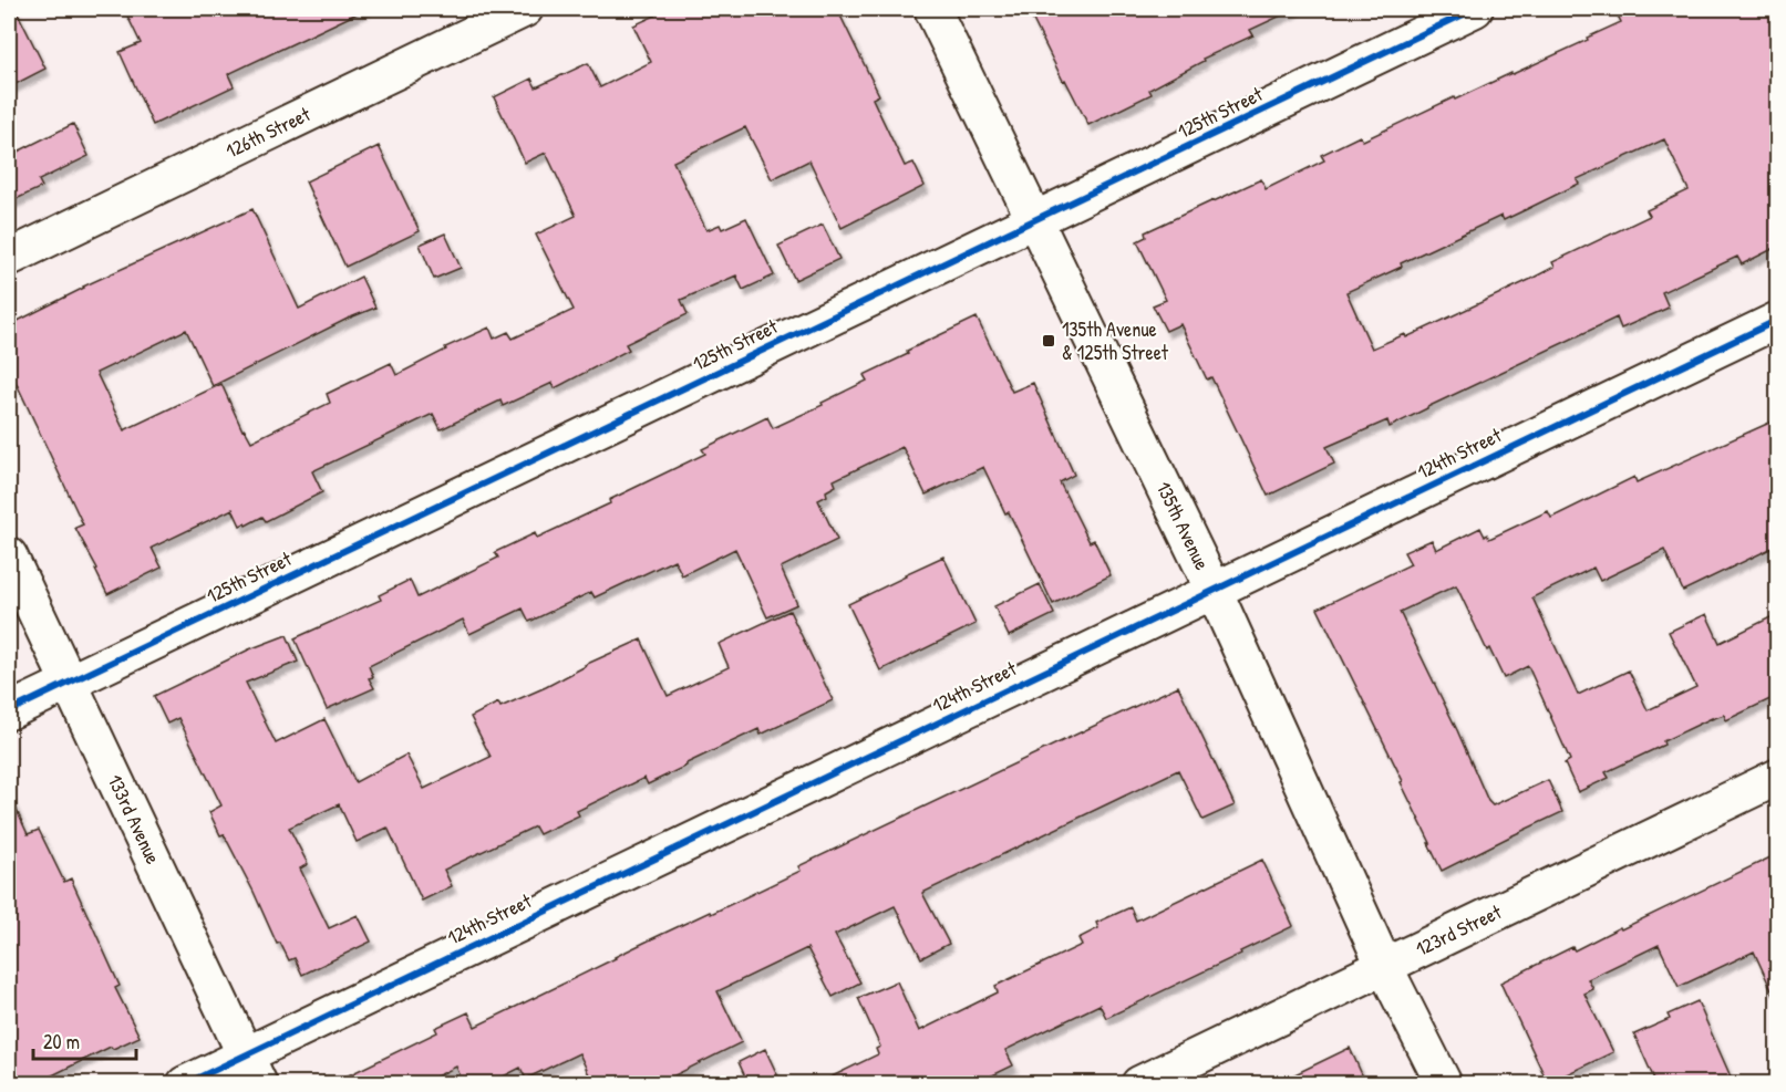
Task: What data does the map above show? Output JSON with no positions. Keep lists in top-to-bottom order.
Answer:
{
  "streets": {
    "street": [
      "125th Street",
      "126th Street",
      "124th Street",
      "135th Avenue",
      "133rd Avenue",
      "123rd Street"
    ]
  },
  "crossings": [
    ["125th Street", "135th Avenue"],
    ["125th Street", "133rd Avenue"],
    ["124th Street", "135th Avenue"],
    ["124th Street", "133rd Avenue"],
    ["135th Avenue", "123rd Street"]
  ],
  "places": {
    "transit": ["135th Avenue & 125th Street"]
  },
  "scale_bar": "20 m"
}
